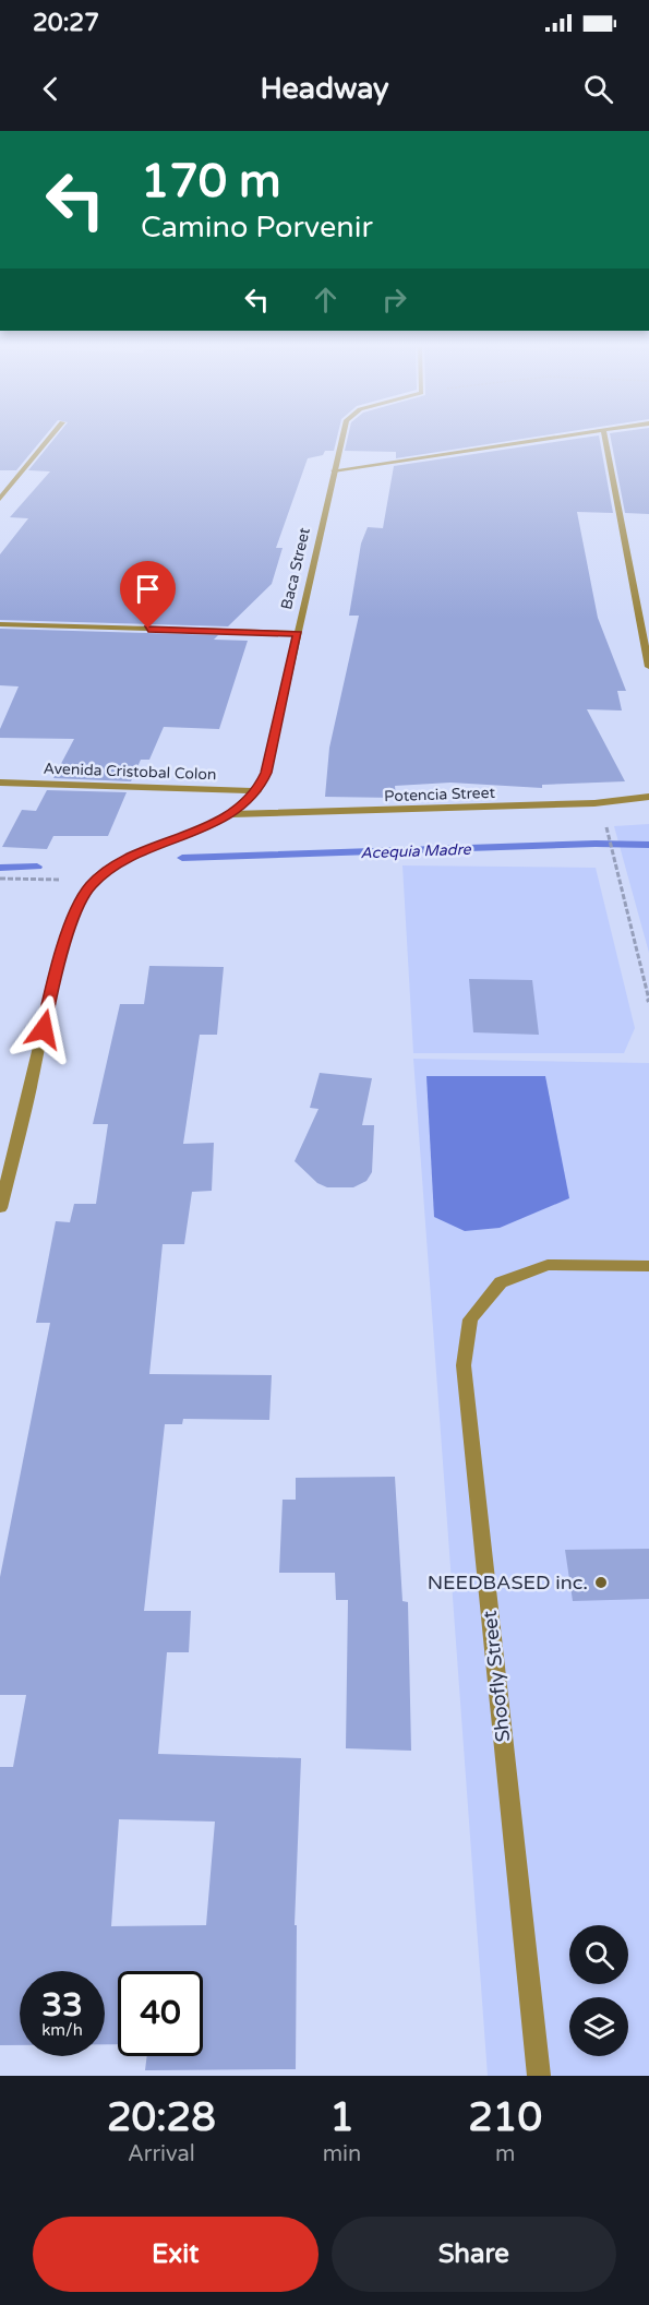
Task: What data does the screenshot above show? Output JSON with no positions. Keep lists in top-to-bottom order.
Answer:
{
  "streets": {
    "street": [
      "Baca Street",
      "Avenida Cristobal Colon",
      "Potencia Street",
      "Shoofly Street"
    ]
  },
  "crossings": [
    ["Baca Street", "Avenida Cristobal Colon"],
    ["Baca Street", "Potencia Street"]
  ],
  "water": ["Acequia Madre"],
  "places": ["NEEDBASED inc."],
  "page": {
    "status": "20:27",
    "header": "Headway",
    "turn": ["170 m", "Camino Porvenir"],
    "speed": "33 km/h",
    "limit": "40",
    "eta": [
      "20:28",
      "Arrival",
      "1",
      "min",
      "210",
      "m"
    ],
    "buttons": ["Exit", "Share"]
  }
}
